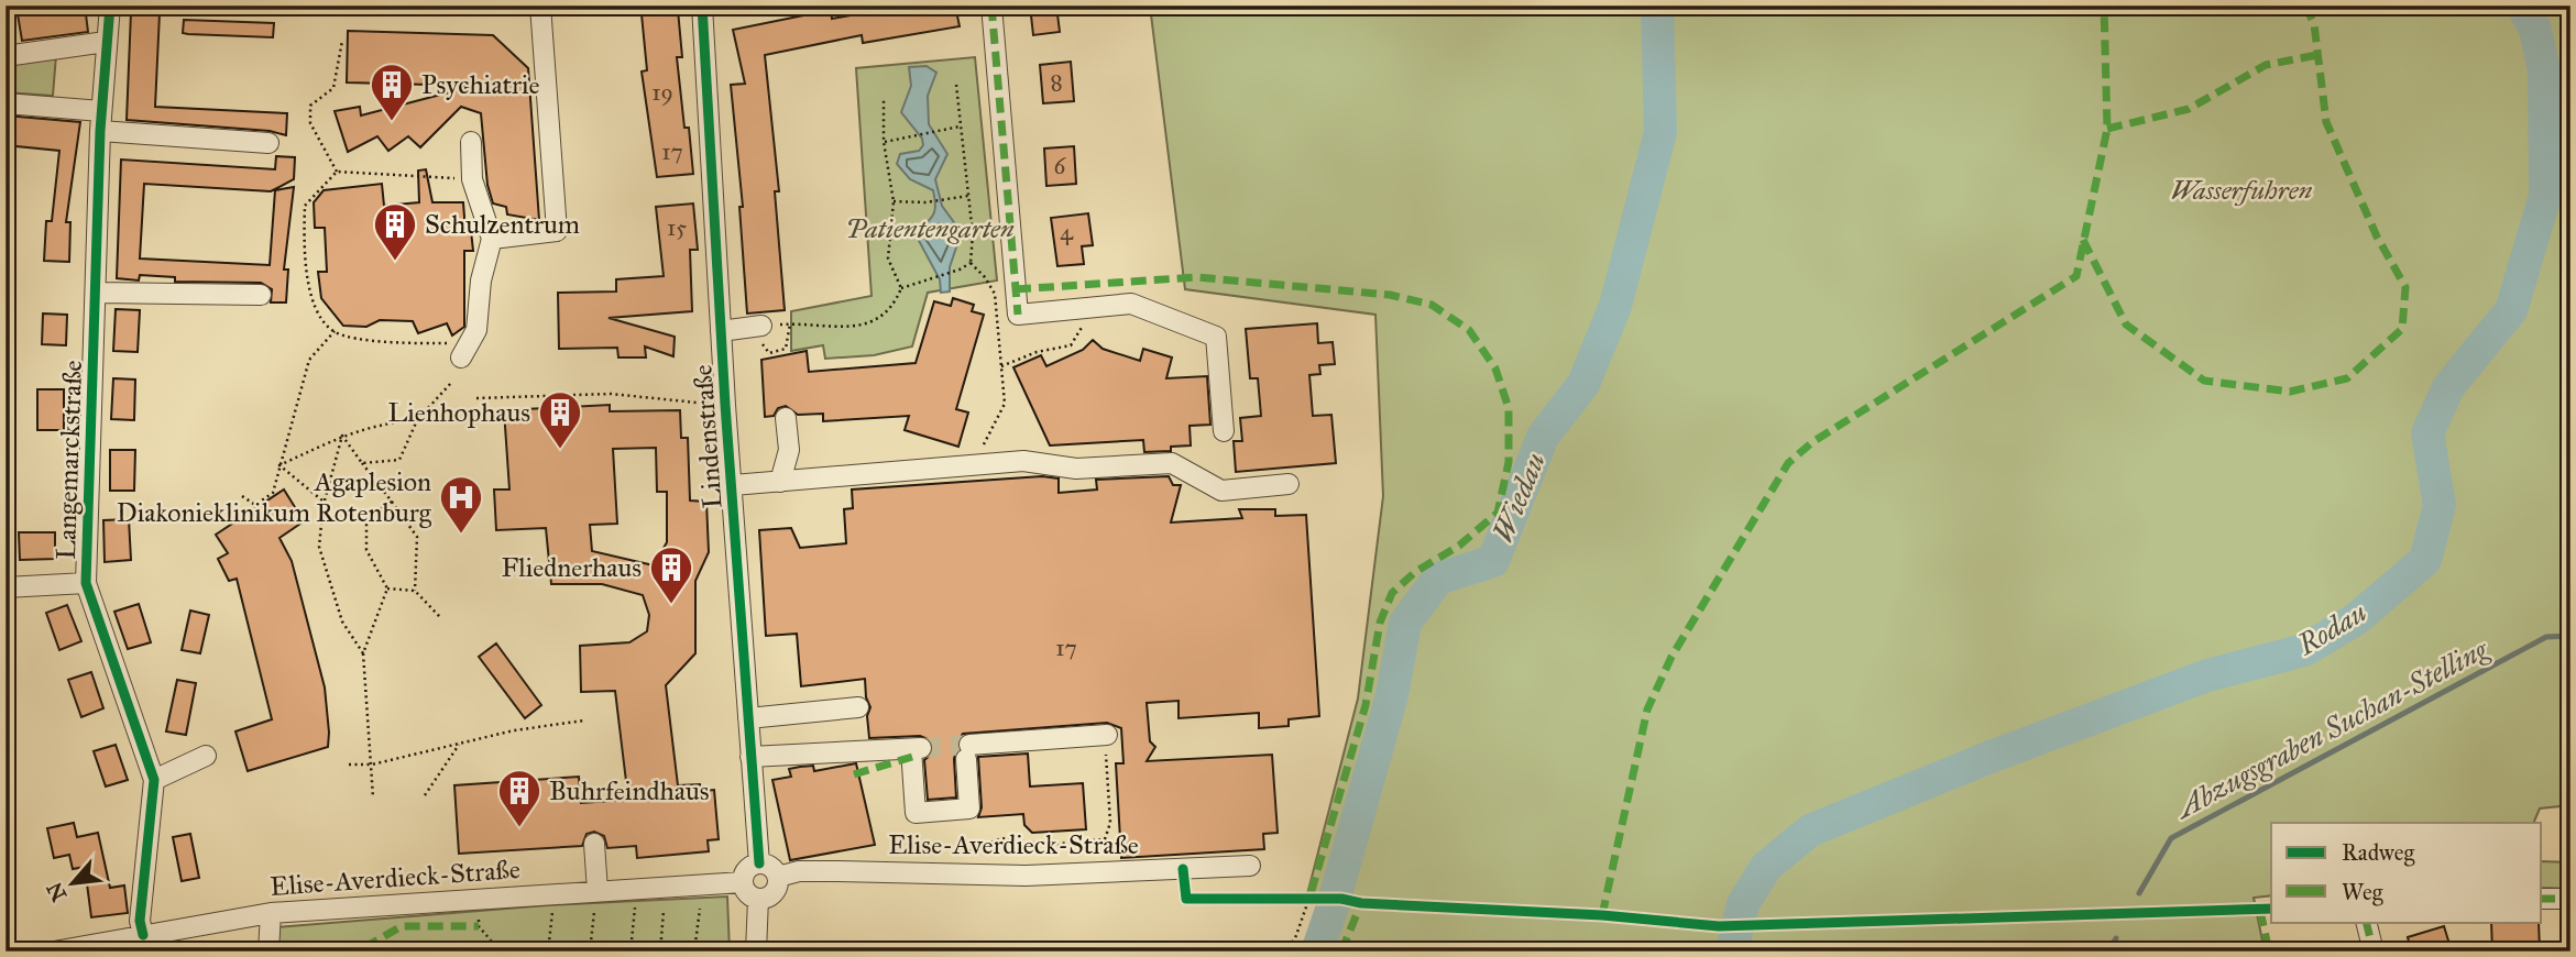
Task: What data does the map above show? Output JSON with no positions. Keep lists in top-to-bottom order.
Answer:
{
  "streets": {
    "street": ["Lindenstraße", "Langemarckstraße", "Elise-Averdieck-Straße"]
  },
  "crossings": [
    ["Lindenstraße", "Elise-Averdieck-Straße"],
    ["Langemarckstraße", "Elise-Averdieck-Straße"]
  ],
  "water": ["Wiedau", "Rodau", "Abzugsgraben Suchan-Stelling"],
  "parks": ["Wasserfuhren", "Patientengarten"],
  "places": {
    "building": [
      "Psychiatrie",
      "Schulzentrum",
      "Lienhophaus",
      "Fliednerhaus",
      "Buhrfeindhaus"
    ],
    "hospital": ["Agaplesion Diakonieklinikum Rotenburg"]
  },
  "house_numbers": [
    "8",
    "19",
    "17",
    "6",
    "15",
    "4",
    "17"
  ],
  "legend": ["Radweg", "Weg"],
  "north": "bottom left"
}
